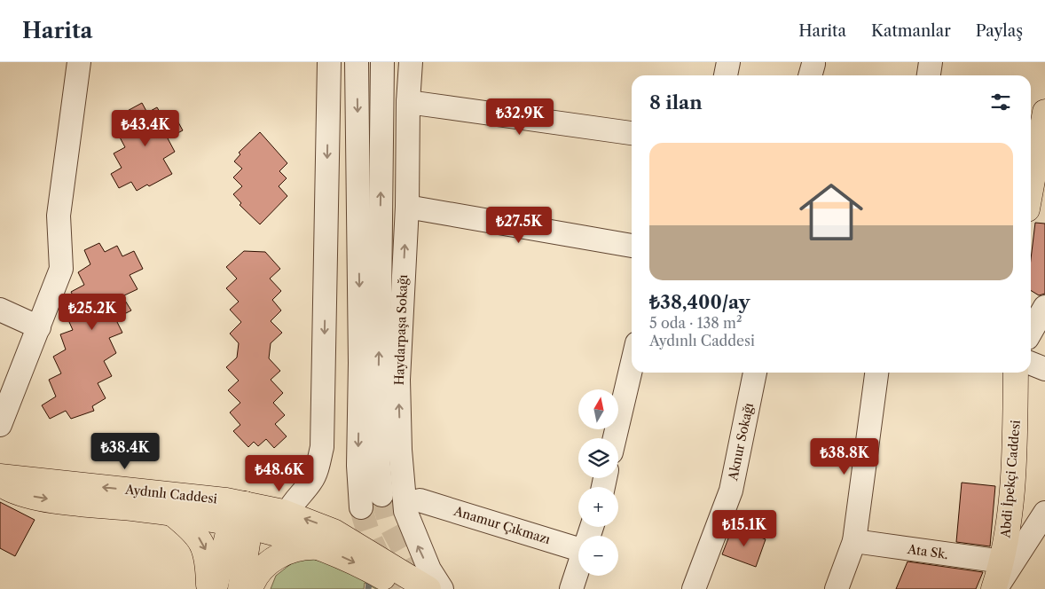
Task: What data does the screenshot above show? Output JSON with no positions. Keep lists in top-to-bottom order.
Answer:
{
  "streets": {
    "main road": ["Abdi İpekçi Caddesi", "Aydınlı Caddesi"],
    "street": [
      "Haydarpaşa Sokağı",
      "Aknur Sokağı",
      "Anamur Çıkmazı",
      "Ata Sk."
    ]
  },
  "crossings": [
    ["Abdi İpekçi Caddesi", "Ata Sk."]
  ],
  "north": "top",
  "page": {
    "header": "Harita",
    "nav": ["Harita", "Katmanlar", "Paylaş"],
    "heading": "8 ilan",
    "price": [
      "₺32.9K",
      "₺43.4K",
      "₺27.5K",
      "₺25.2K",
      "₺38.4K",
      "₺38.8K",
      "₺48.6K",
      "₺15.1K"
    ],
    "list": [
      {
        "name": "₺38,400/ay",
        "note": "5 oda · 138 m² · Aydınlı Caddesi"
      }
    ],
    "map_buttons": ["+", "−"]
  }
}
